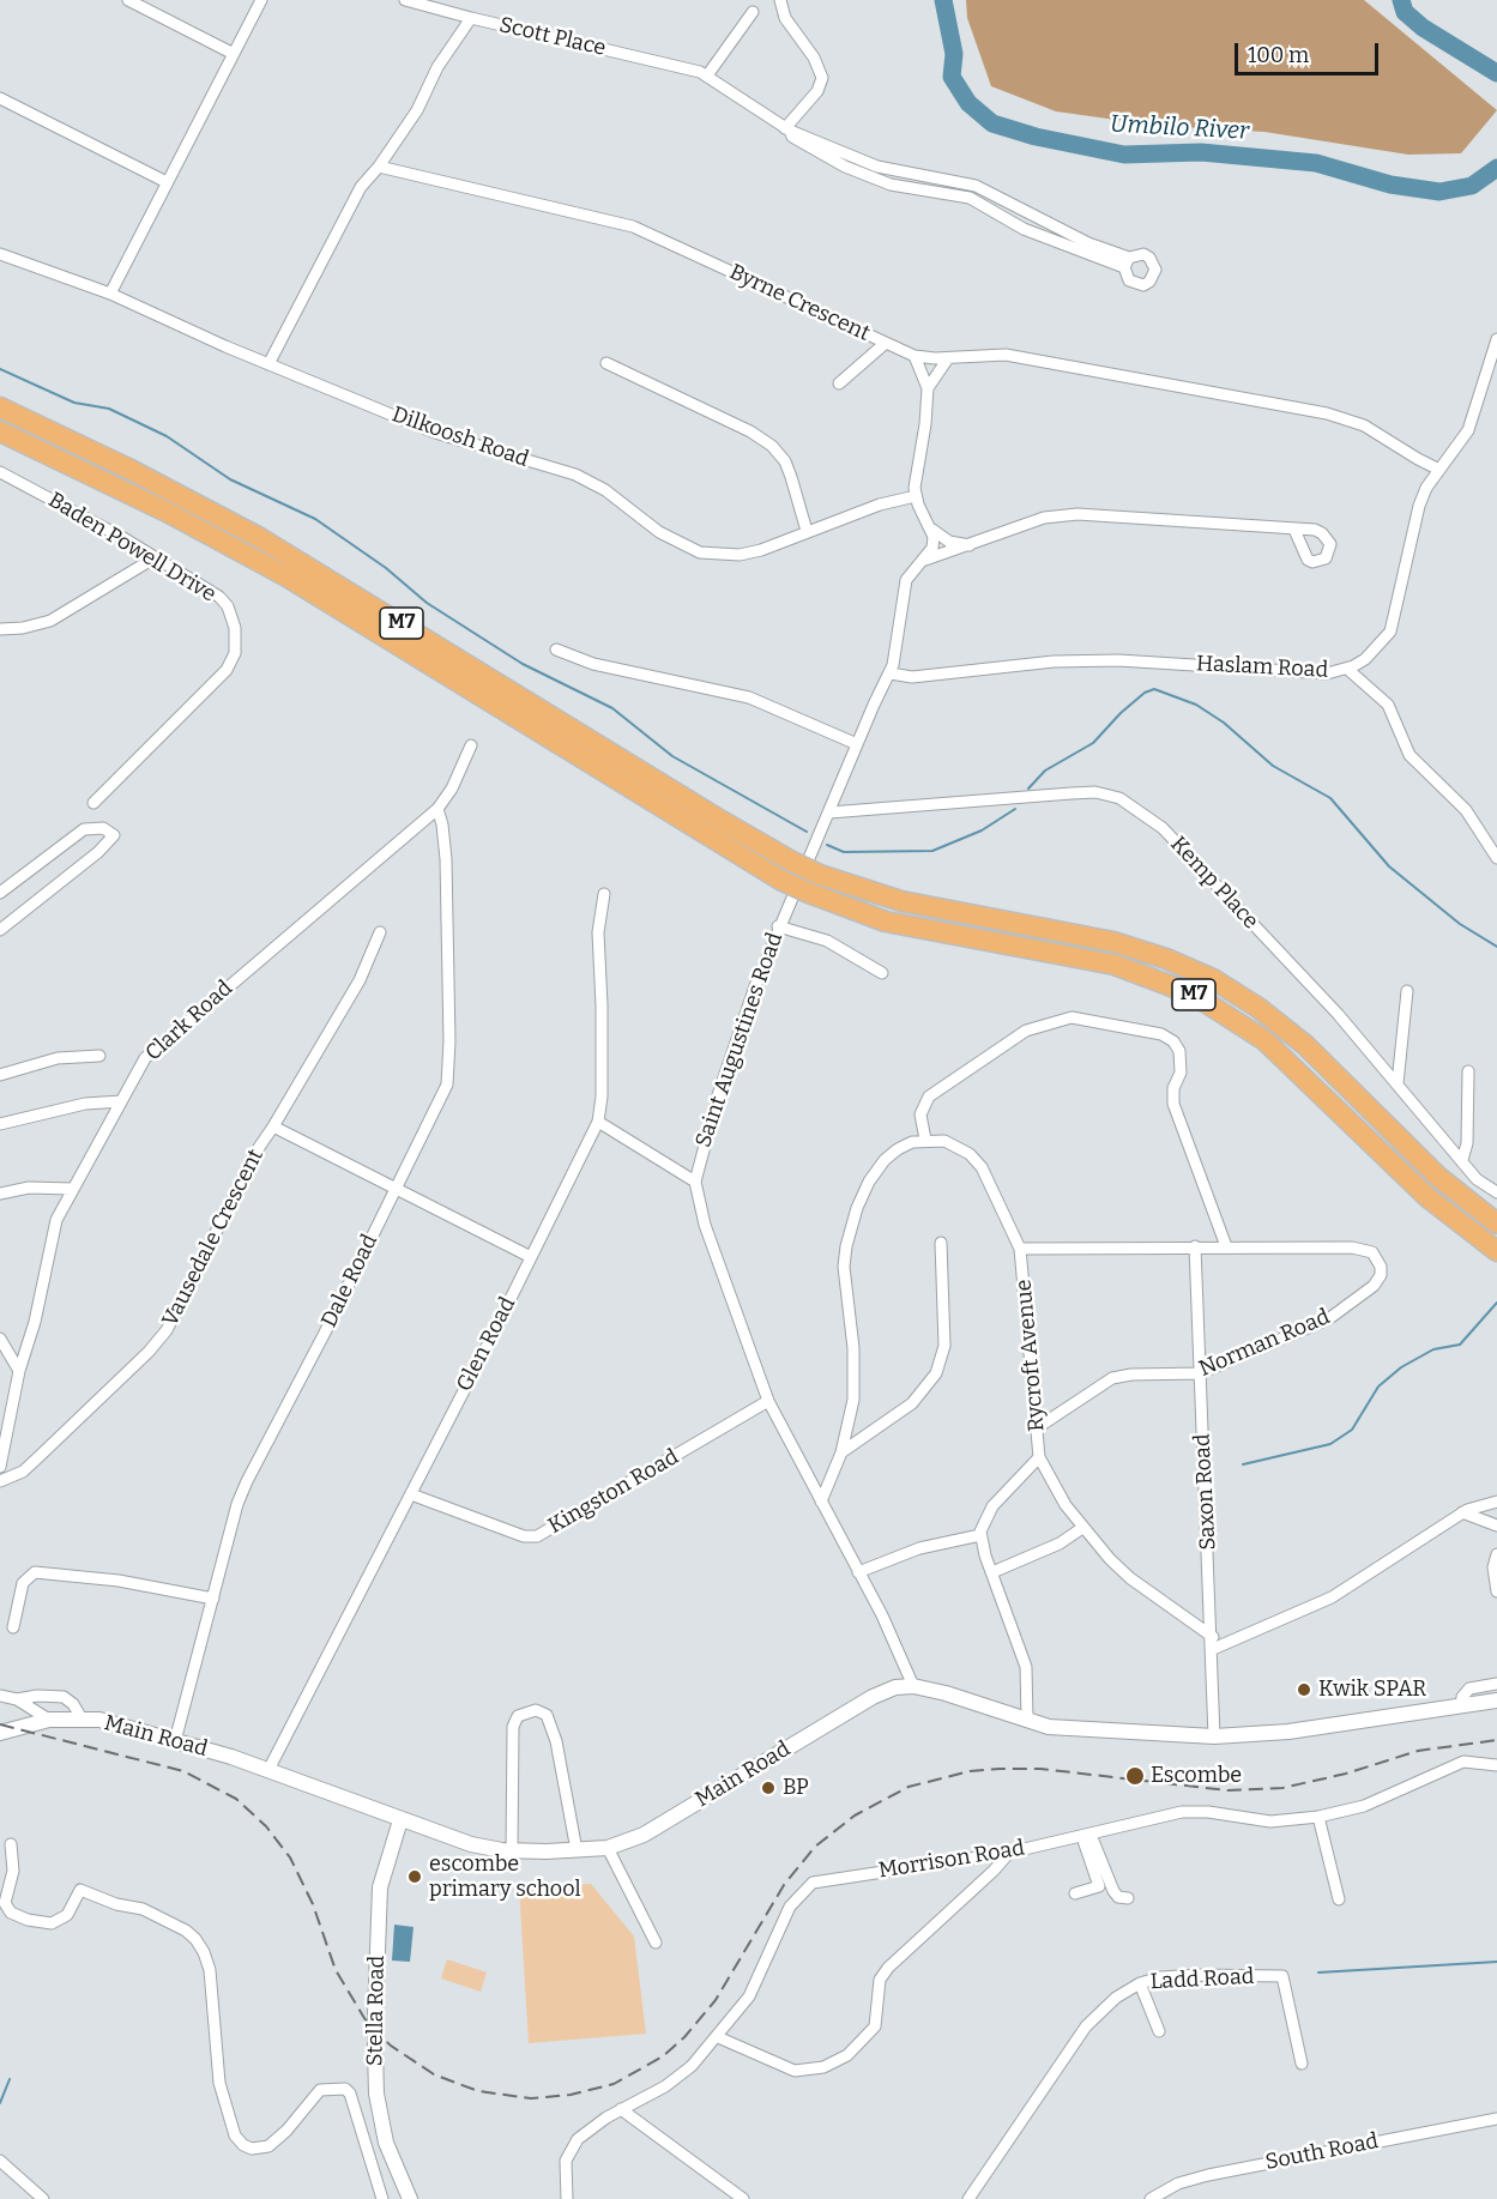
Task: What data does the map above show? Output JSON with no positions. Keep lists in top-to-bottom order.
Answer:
{
  "streets": {
    "highway": ["M7"],
    "main road": ["Main Road", "Stella Road"],
    "street": [
      "Scott Place",
      "Byrne Crescent",
      "Dilkoosh Road",
      "Baden Powell Drive",
      "Haslam Road",
      "Kemp Place",
      "Clark Road",
      "Saint Augustines Road",
      "Vausedale Crescent",
      "Dale Road",
      "Norman Road",
      "Glen Road",
      "Rycroft Avenue",
      "Kingston Road",
      "Saxon Road",
      "Morrison Road",
      "Ladd Road",
      "South Road"
    ]
  },
  "crossings": [
    ["Scott Place", "Byrne Crescent"],
    ["Byrne Crescent", "Haslam Road"],
    ["Haslam Road", "Saint Augustines Road"],
    ["Kemp Place", "Saint Augustines Road"],
    ["Clark Road", "Dale Road"],
    ["Saint Augustines Road", "Kingston Road"],
    ["Saint Augustines Road", "Main Road"],
    ["Vausedale Crescent", "Dale Road"],
    ["Vausedale Crescent", "Glen Road"],
    ["Dale Road", "Main Road"],
    ["Norman Road", "Rycroft Avenue"],
    ["Norman Road", "Saxon Road"],
    ["Glen Road", "Kingston Road"],
    ["Glen Road", "Main Road"],
    ["Saxon Road", "Main Road"],
    ["Main Road", "Stella Road"]
  ],
  "water": ["Umbilo River"],
  "places": [
    "Kwik SPAR",
    "Escombe",
    "BP",
    "escombe primary school"
  ],
  "scale_bar": "100 m"
}
